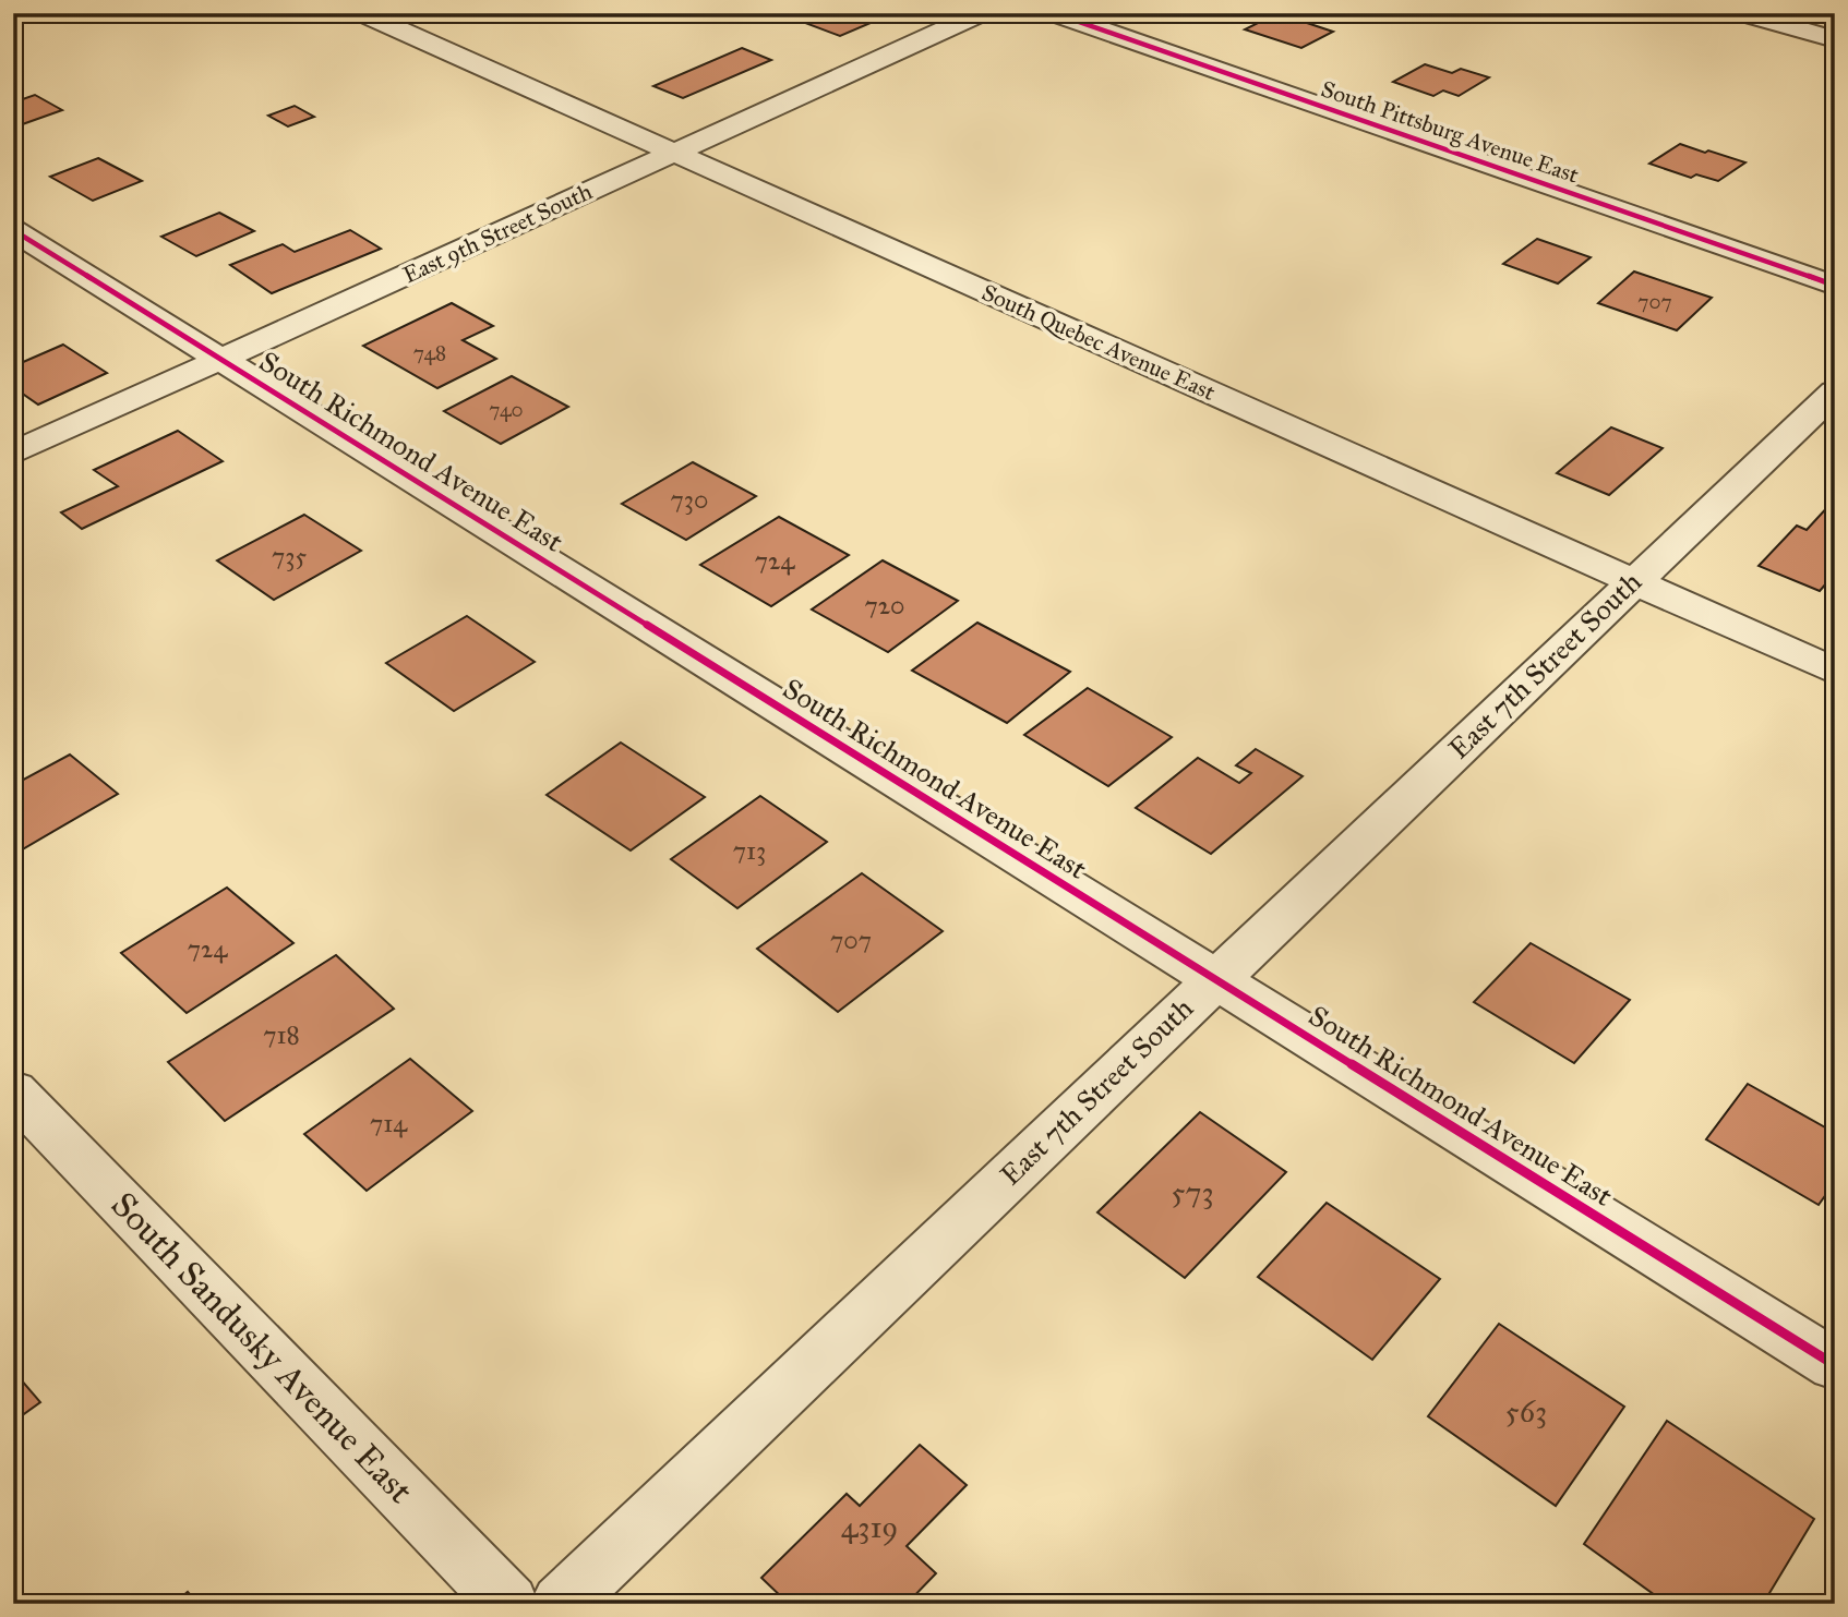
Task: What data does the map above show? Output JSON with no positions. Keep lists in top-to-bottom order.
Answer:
{
  "streets": {
    "street": [
      "South Pittsburg Avenue East",
      "East 9th Street South",
      "South Quebec Avenue East",
      "South Richmond Avenue East",
      "East 7th Street South",
      "South Sandusky Avenue East"
    ]
  },
  "crossings": [
    ["East 9th Street South", "South Quebec Avenue East"],
    ["East 9th Street South", "South Richmond Avenue East"],
    ["South Quebec Avenue East", "East 7th Street South"],
    ["South Richmond Avenue East", "East 7th Street South"]
  ],
  "house_numbers": [
    "707",
    "748",
    "740",
    "730",
    "735",
    "724",
    "720",
    "713",
    "707",
    "724",
    "718",
    "714",
    "573",
    "563",
    "4319"
  ]
}
